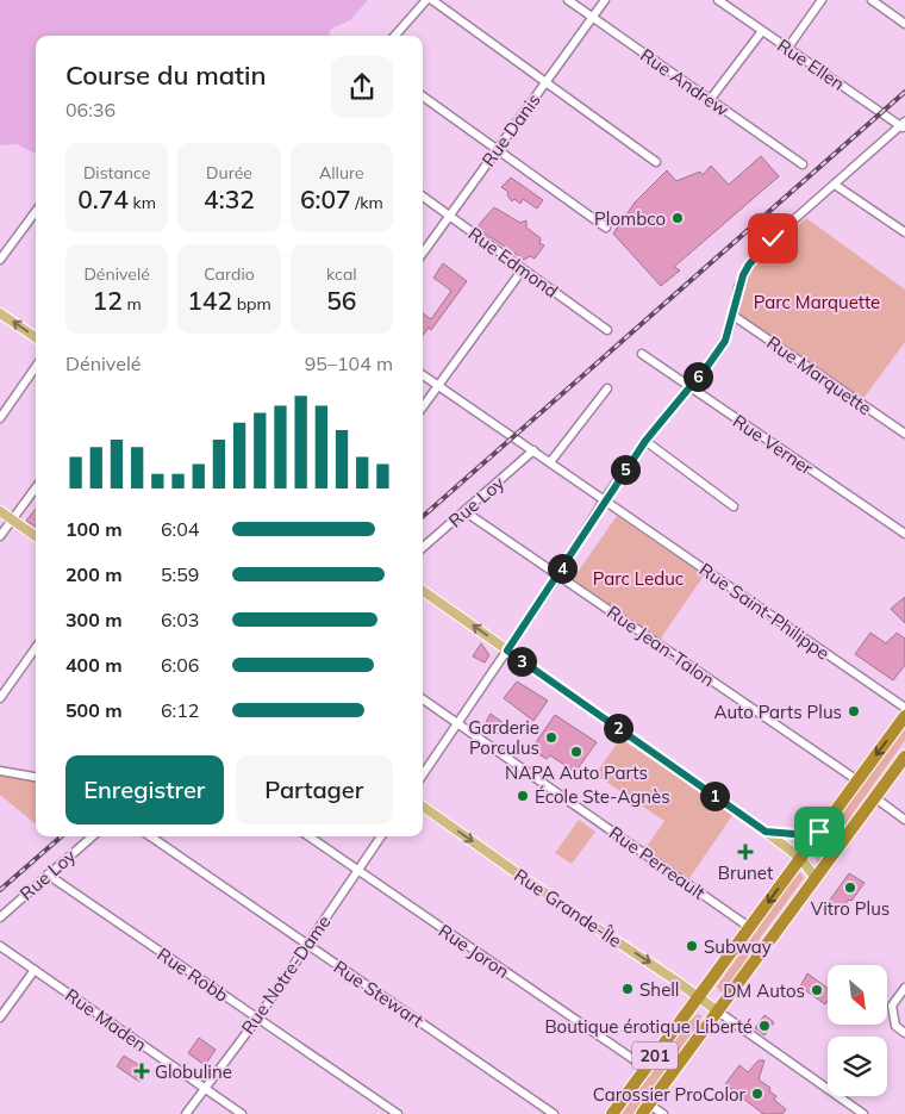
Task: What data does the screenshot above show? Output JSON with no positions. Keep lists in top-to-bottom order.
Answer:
{
  "streets": {
    "highway": ["201"],
    "main road": ["Rue Grande-Île"],
    "street": [
      "Rue Ellen",
      "Rue Andrew",
      "Rue Danis",
      "Rue Edmond",
      "Rue Marquette",
      "Rue Verner",
      "Rue Loy",
      "Rue Saint-Philippe",
      "Rue Jean-Talon",
      "Rue Perreault",
      "Rue Joron",
      "Rue Robb",
      "Rue Notre-Dame",
      "Rue Stewart",
      "Rue Maden"
    ]
  },
  "crossings": [
    ["Rue Andrew", "Rue Danis"],
    ["Rue Danis", "Rue Edmond"],
    ["Rue Loy", "Rue Saint-Philippe"],
    ["Rue Loy", "Rue Jean-Talon"],
    ["Rue Loy", "Rue Robb"],
    ["Rue Jean-Talon", "201"],
    ["Rue Perreault", "201"],
    ["Rue Grande-Île", "201"],
    ["Rue Joron", "Rue Notre-Dame"],
    ["Rue Joron", "201"],
    ["Rue Robb", "Rue Notre-Dame"],
    ["Rue Notre-Dame", "Rue Stewart"],
    ["Rue Notre-Dame", "Rue Maden"]
  ],
  "one_way": ["Rue Grande-Île"],
  "parks": ["Parc Marquette", "Parc Leduc"],
  "places": {
    "other": [
      "Plombco",
      "Auto Parts Plus",
      "Garderie Porculus",
      "NAPA Auto Parts",
      "École Ste-Agnès",
      "Vitro Plus",
      "Subway",
      "Shell",
      "DM Autos",
      "Boutique érotique Liberté",
      "Carossier ProColor"
    ],
    "health": ["Brunet", "Globuline"]
  },
  "north": "bottom right",
  "page": {
    "heading": ["Course du matin", "06:36"],
    "stats": [
      ["Distance", "0.74 km"],
      ["Durée", "4:32"],
      ["Allure", "6:07 /km"],
      ["Dénivelé", "12 m"],
      ["Cardio", "142 bpm"],
      ["kcal", "56"]
    ],
    "chart": ["Dénivelé", "95–104 m"],
    "pins": [
      "6",
      "5",
      "4",
      "3",
      "2",
      "1"
    ],
    "list": [
      {
        "name": "100 m",
        "note": "6:04"
      },
      {
        "name": "200 m",
        "note": "5:59"
      },
      {
        "name": "300 m",
        "note": "6:03"
      },
      {
        "name": "400 m",
        "note": "6:06"
      },
      {
        "name": "500 m",
        "note": "6:12"
      }
    ],
    "buttons": ["Enregistrer", "Partager"]
  }
}
